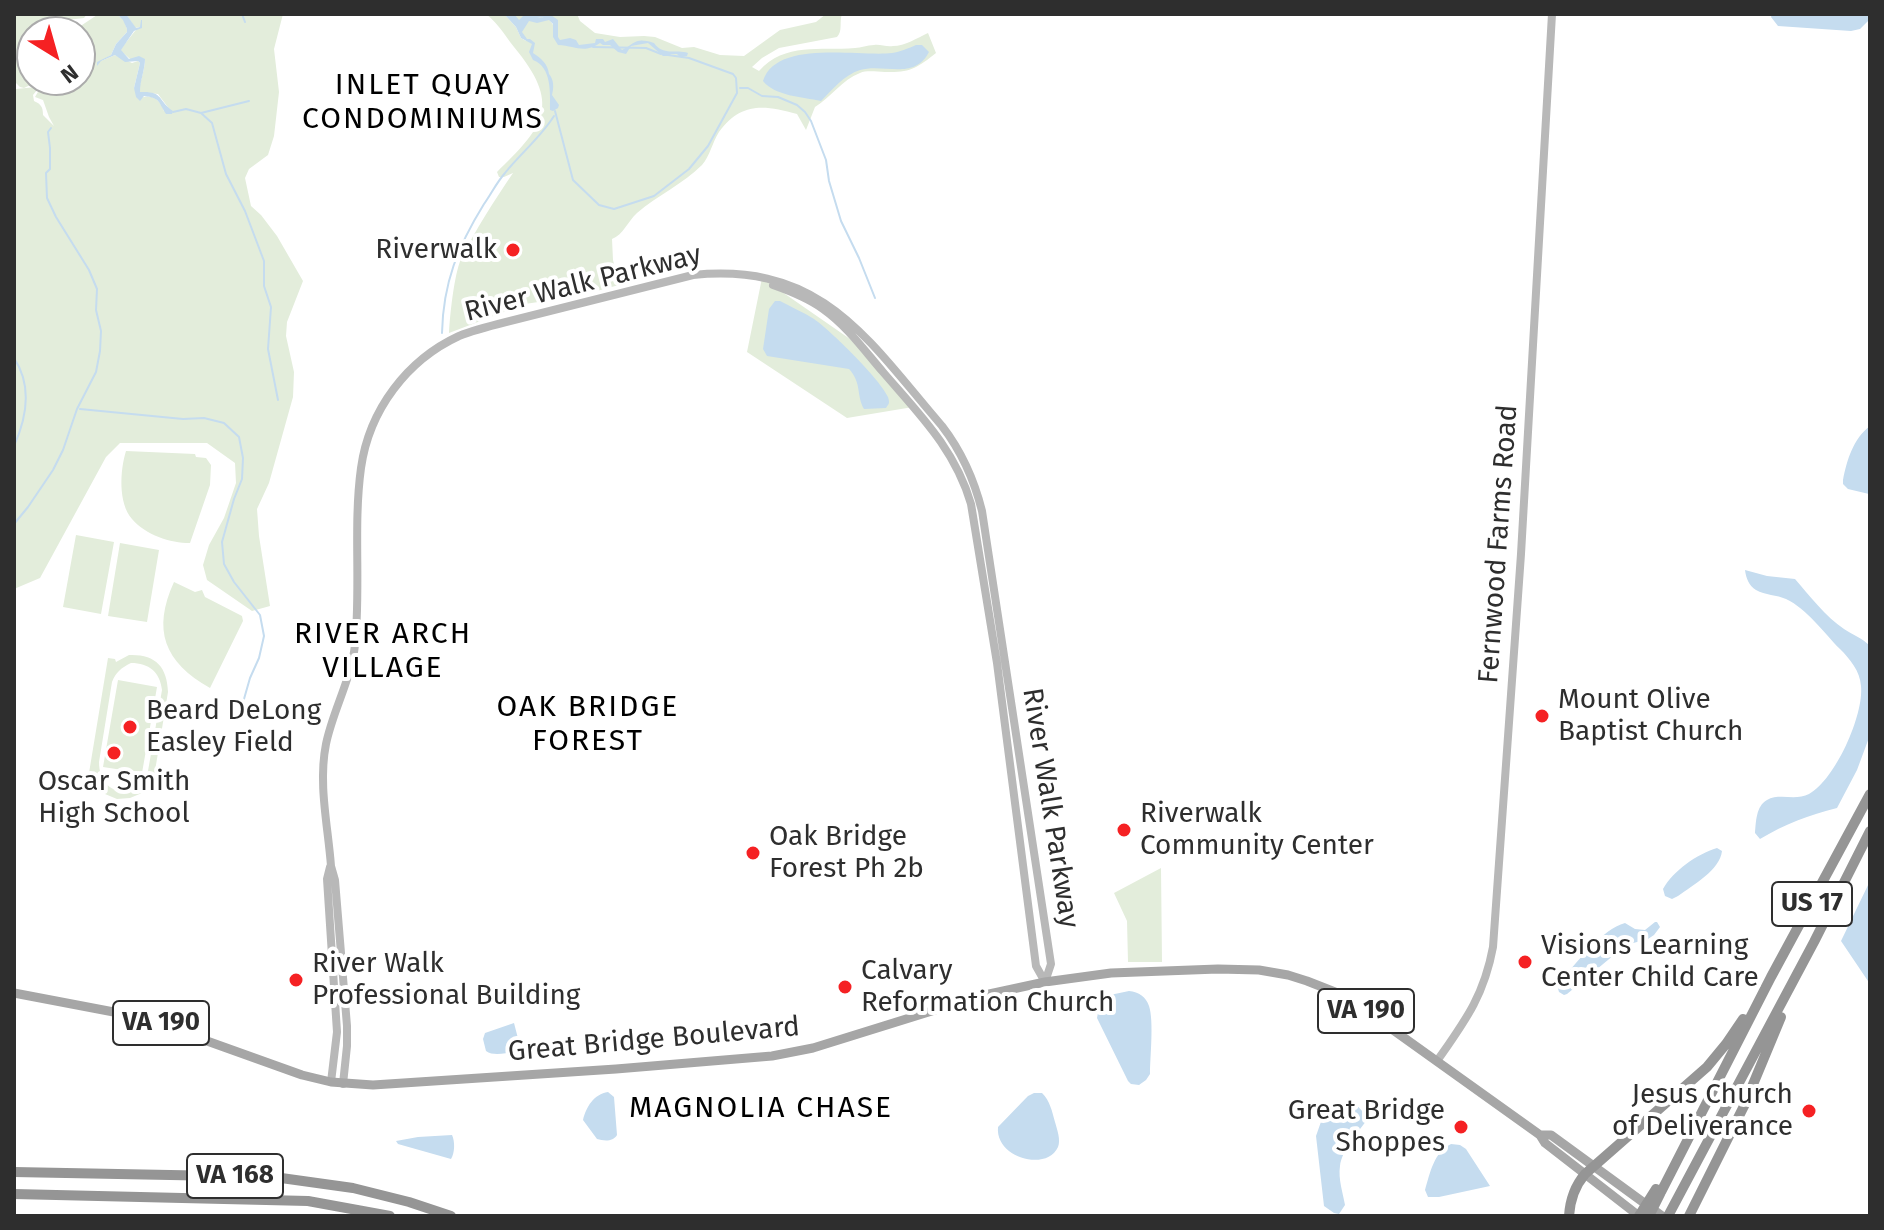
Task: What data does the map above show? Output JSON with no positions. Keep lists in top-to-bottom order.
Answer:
{
  "streets": {
    "highway": ["US 17", "VA 168"],
    "main road": ["VA 190", "Great Bridge Boulevard"],
    "street": ["River Walk Parkway", "Fernwood Farms Road"]
  },
  "crossings": [
    ["River Walk Parkway", "Great Bridge Boulevard"],
    ["Fernwood Farms Road", "Great Bridge Boulevard"]
  ],
  "districts": [
    "INLET QUAY CONDOMINIUMS",
    "RIVER ARCH VILLAGE",
    "OAK BRIDGE FOREST",
    "MAGNOLIA CHASE"
  ],
  "places": [
    "Riverwalk",
    "Mount Olive Baptist Church",
    "Beard DeLong Easley Field",
    "Oscar Smith High School",
    "Riverwalk Community Center",
    "Oak Bridge Forest Ph 2b",
    "Visions Learning Center Child Care",
    "River Walk Professional Building",
    "Calvary Reformation Church",
    "Jesus Church of Deliverance",
    "Great Bridge Shoppes"
  ],
  "north": "bottom right"
}
